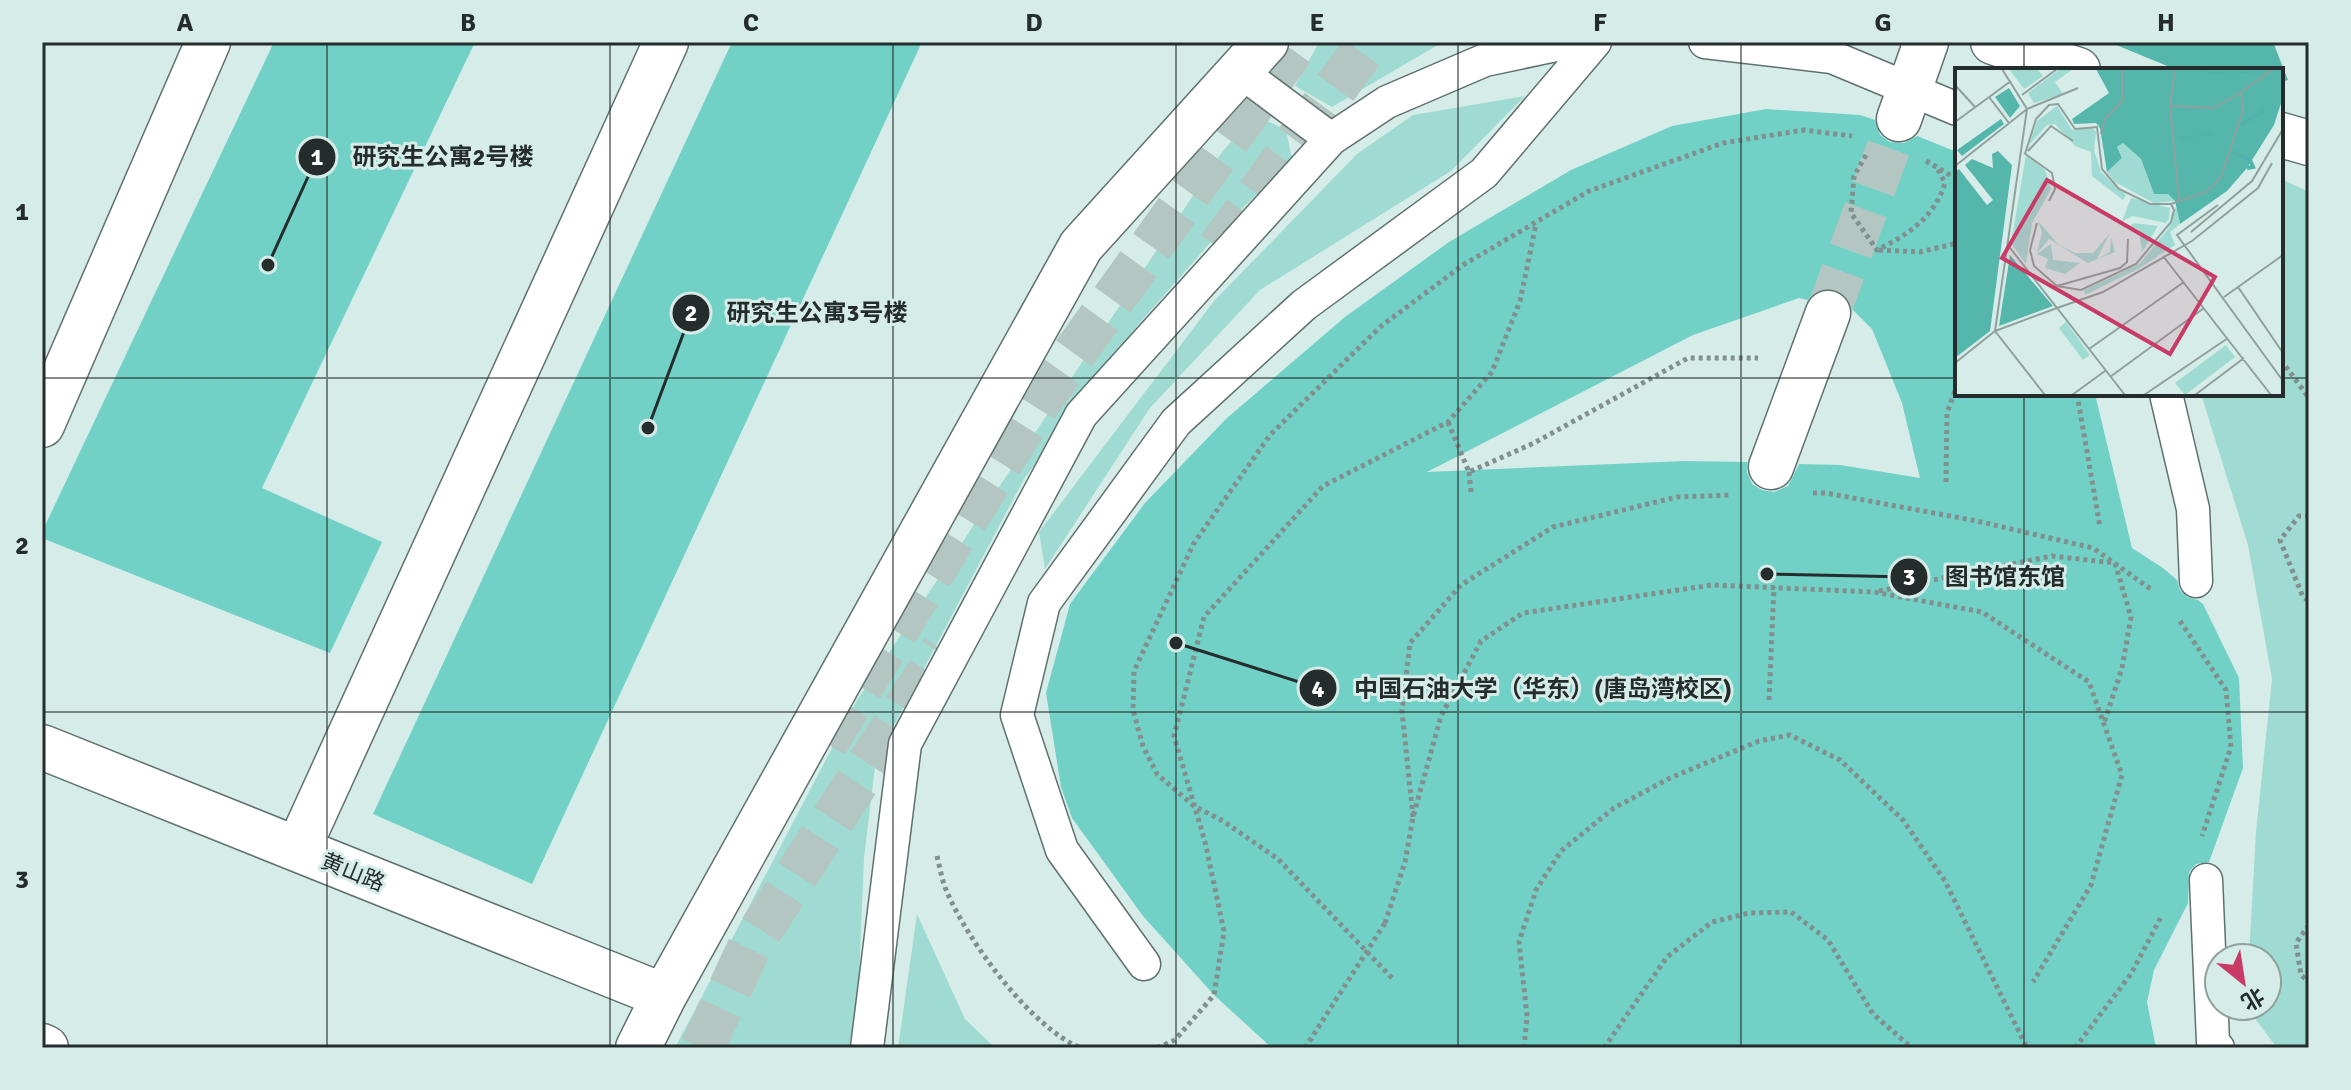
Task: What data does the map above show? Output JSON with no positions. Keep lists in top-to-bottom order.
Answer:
{
  "streets": {
    "street": ["黄山路"]
  },
  "places": [
    "研究生公寓2号楼",
    "研究生公寓3号楼",
    "图书馆东馆",
    "中国石油大学（华东）(唐岛湾校区)"
  ],
  "north": "bottom right",
  "grid": {
    "columns": [
      "A",
      "B",
      "C",
      "D",
      "E",
      "F",
      "G",
      "H"
    ],
    "rows": ["1", "2", "3"]
  }
}
